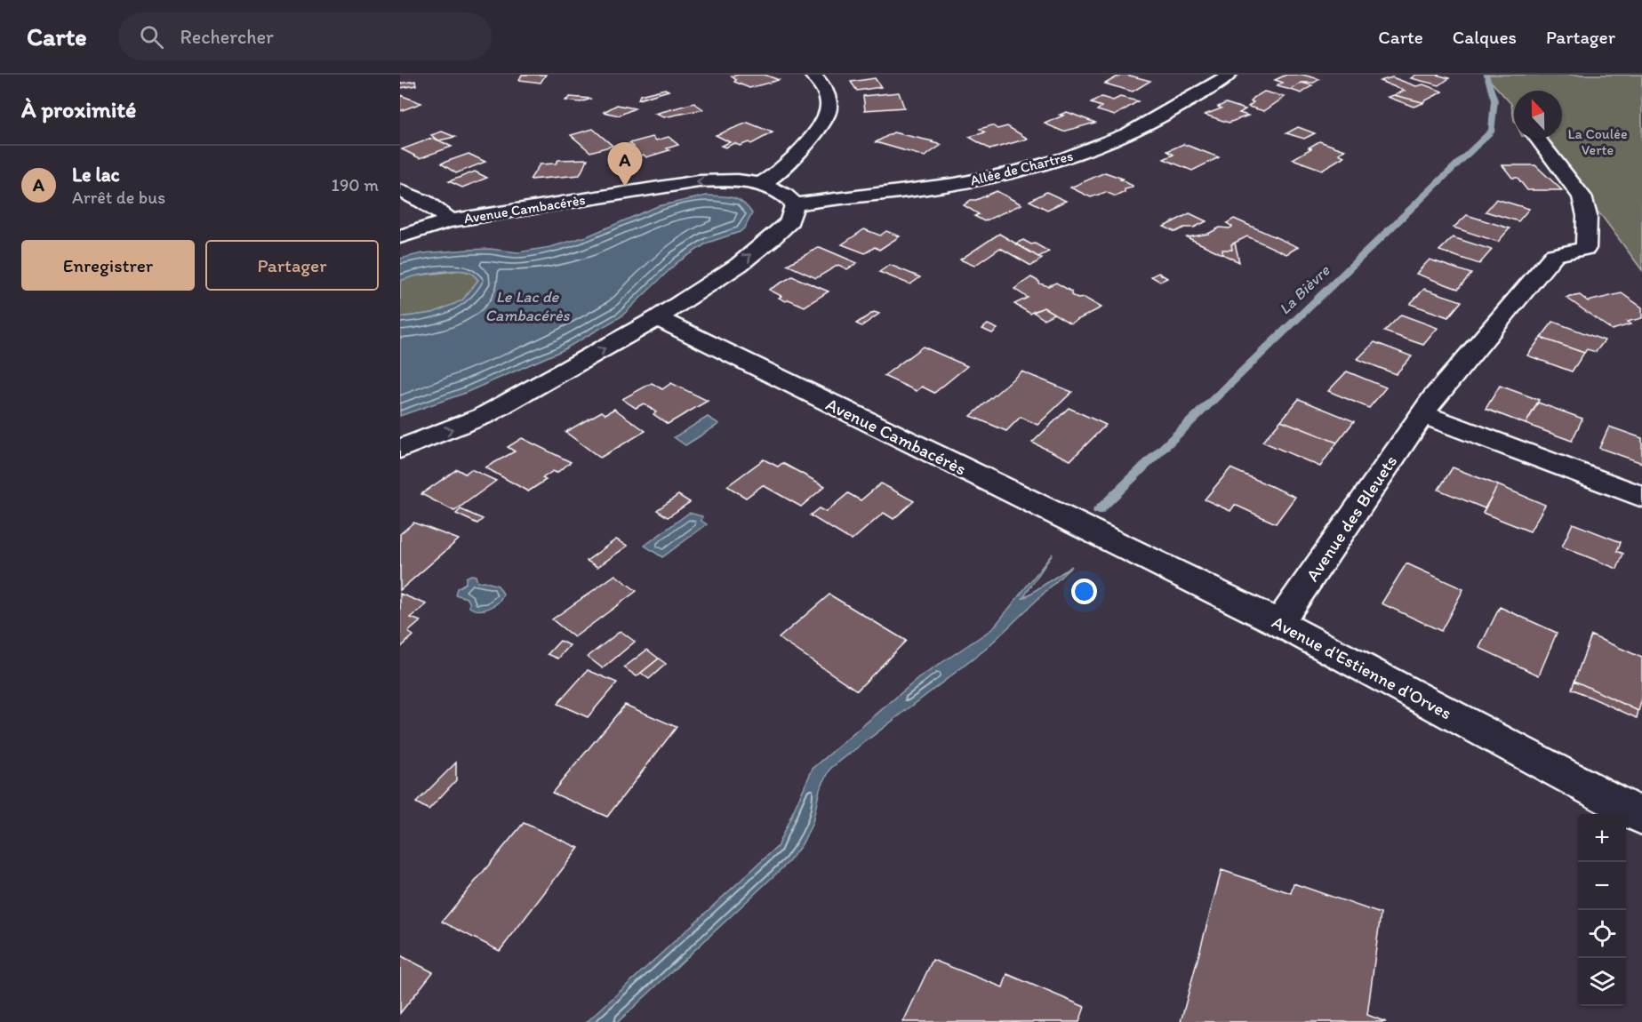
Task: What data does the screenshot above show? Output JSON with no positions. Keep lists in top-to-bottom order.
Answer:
{
  "streets": {
    "street": [
      "Allée de Chartres",
      "Avenue Cambacérès",
      "Avenue des Bleuets",
      "Avenue d'Estienne d'Orves"
    ]
  },
  "crossings": [
    ["Allée de Chartres", "Avenue Cambacérès"],
    ["Avenue Cambacérès", "Avenue d'Estienne d'Orves"],
    ["Avenue des Bleuets", "Avenue d'Estienne d'Orves"]
  ],
  "water": ["La Bièvre", "Le Lac de Cambacérès"],
  "parks": ["La Coulée Verte"],
  "north": "top",
  "page": {
    "header": "Carte",
    "search": "Rechercher",
    "nav": ["Carte", "Calques", "Partager"],
    "heading": "À proximité",
    "pins": "A",
    "list": [
      {
        "mark": "A",
        "name": "Le lac",
        "note": "Arrêt de bus",
        "value": "190 m"
      }
    ],
    "buttons": ["Enregistrer", "Partager"],
    "map_buttons": ["+", "−"]
  }
}
